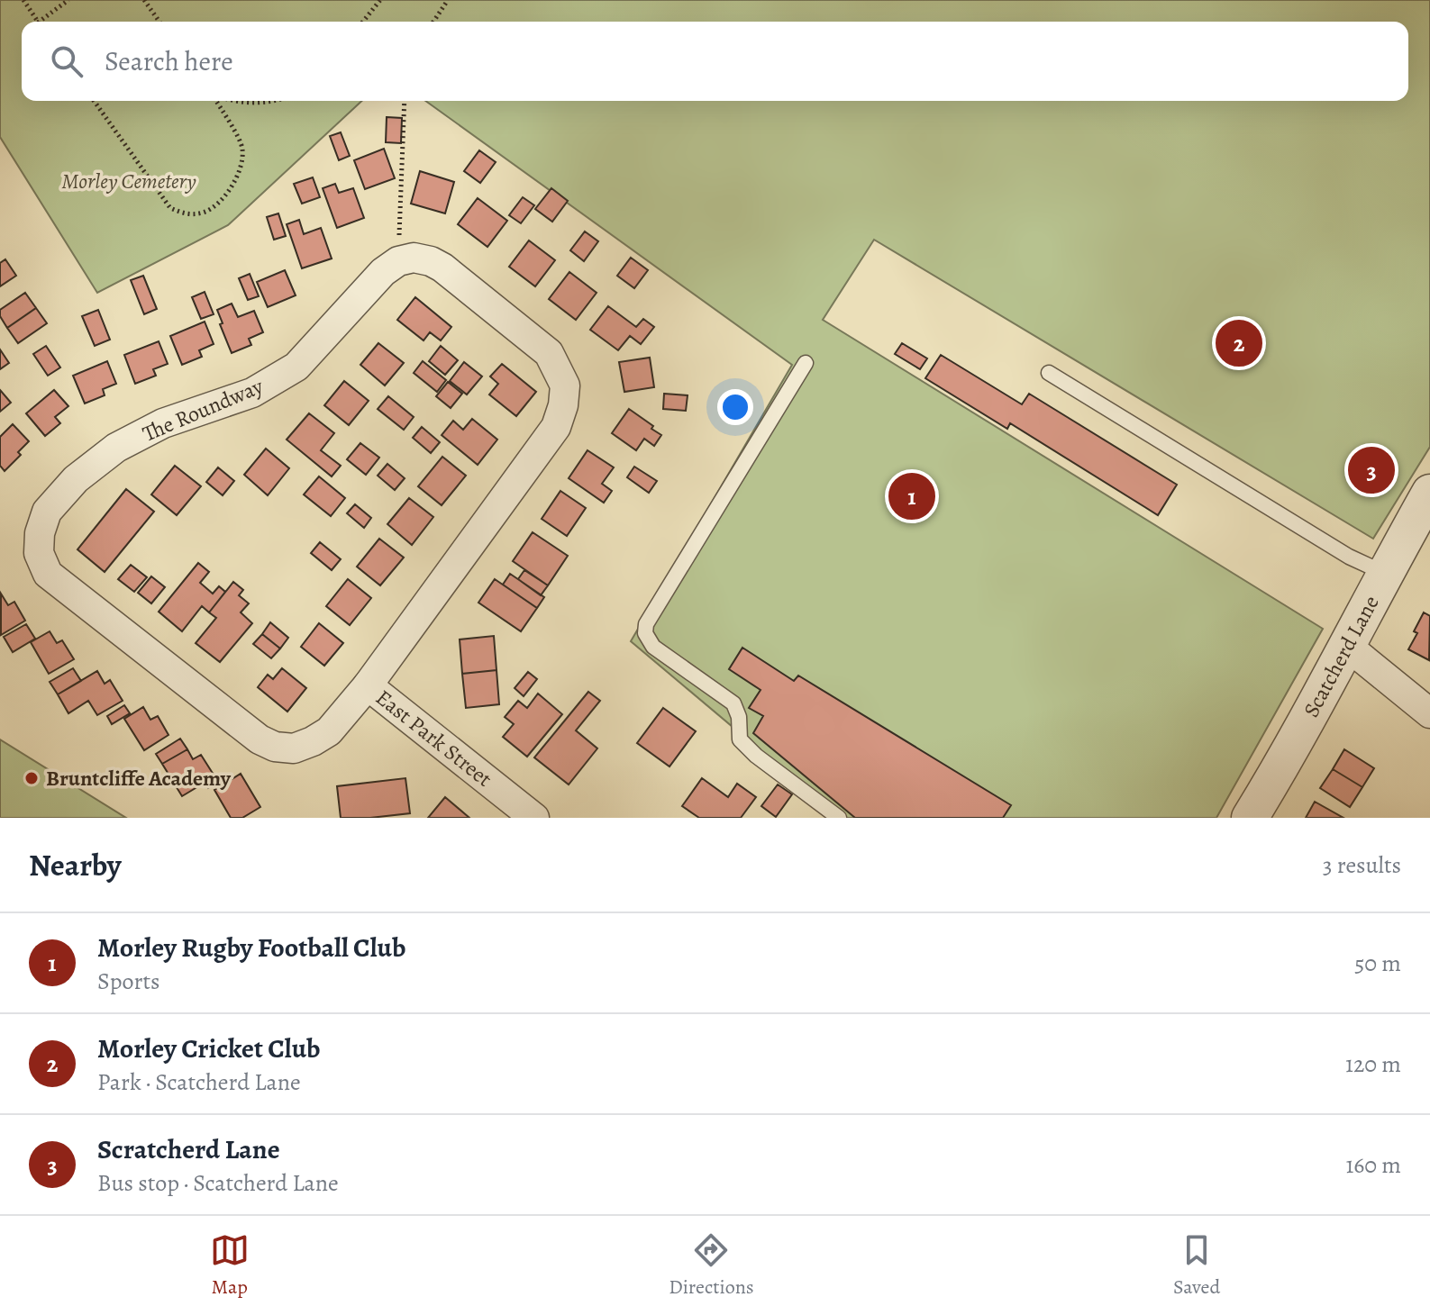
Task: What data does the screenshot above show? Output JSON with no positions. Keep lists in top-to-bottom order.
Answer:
{
  "streets": {
    "street": ["The Roundway", "Scatcherd Lane", "East Park Street"]
  },
  "crossings": [
    ["The Roundway", "East Park Street"]
  ],
  "parks": ["Morley Cemetery"],
  "places": ["Bruntcliffe Academy"],
  "page": {
    "search": "Search here",
    "pins": ["2", "3", "1"],
    "heading": ["Nearby", "3 results"],
    "list": [
      {
        "mark": "1",
        "name": "Morley Rugby Football Club",
        "note": "Sports",
        "value": "50 m"
      },
      {
        "mark": "2",
        "name": "Morley Cricket Club",
        "note": "Park · Scatcherd Lane",
        "value": "120 m"
      },
      {
        "mark": "3",
        "name": "Scratcherd Lane",
        "note": "Bus stop · Scatcherd Lane",
        "value": "160 m"
      }
    ],
    "nav": ["Map", "Directions", "Saved"]
  }
}
